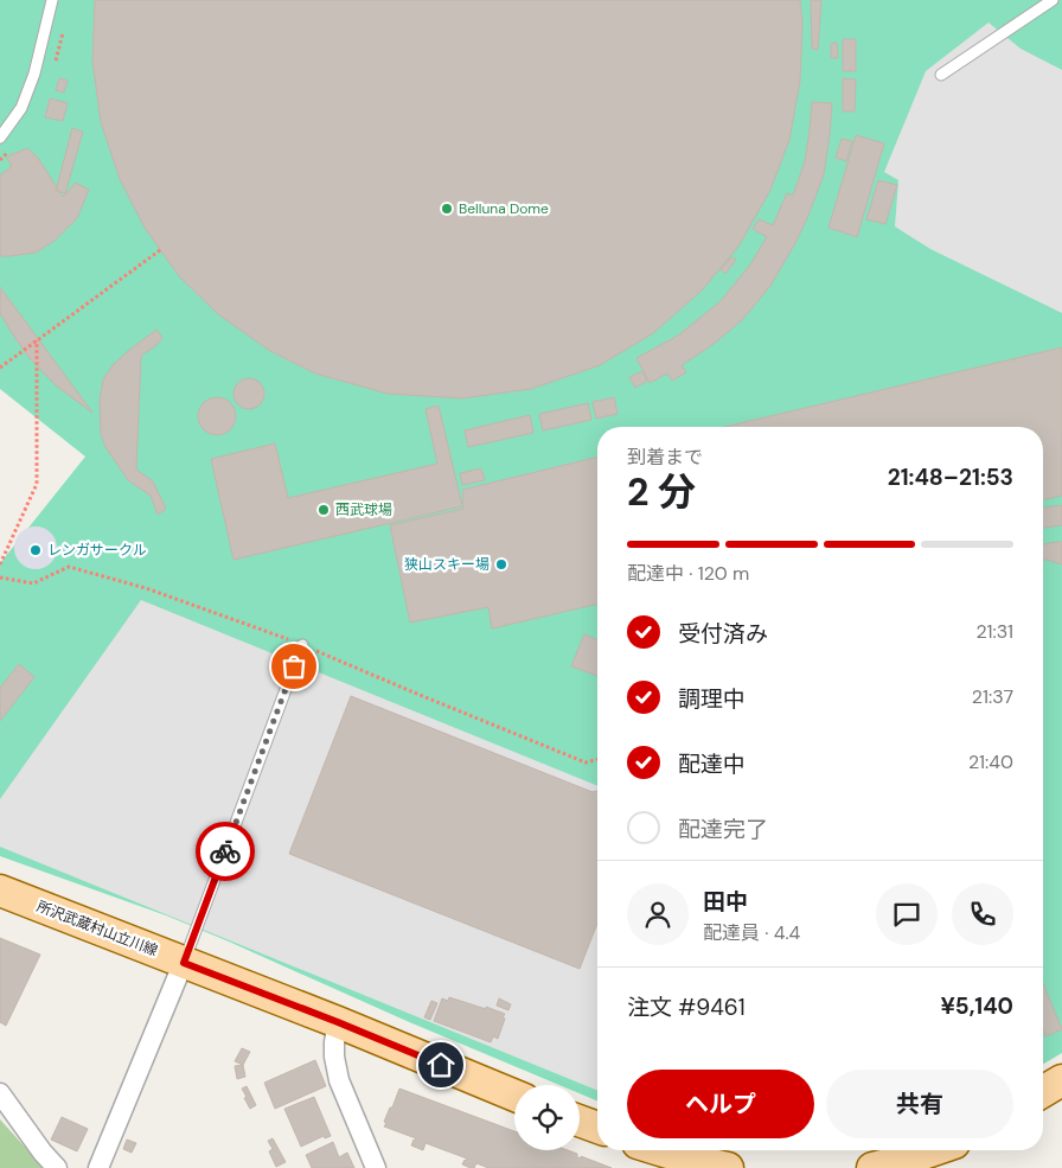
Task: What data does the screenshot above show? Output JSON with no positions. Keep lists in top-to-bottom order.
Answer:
{
  "streets": {
    "main road": ["所沢武蔵村山立川線"]
  },
  "places": [
    "Belluna Dome",
    "西武球場",
    "レンガサークル",
    "狭山スキー場"
  ],
  "page": {
    "heading": ["2 分", "到着まで", "21:48–21:53"],
    "panel": [
      "田中",
      "配達員 · 4.4",
      "注文 #9461",
      "¥5,140"
    ],
    "bar": "配達中 · 120 m",
    "list": [
      ["受付済み", "21:31"],
      ["調理中", "21:37"],
      ["配達中", "21:40"],
      "配達完了"
    ],
    "buttons": ["ヘルプ", "共有"]
  }
}
